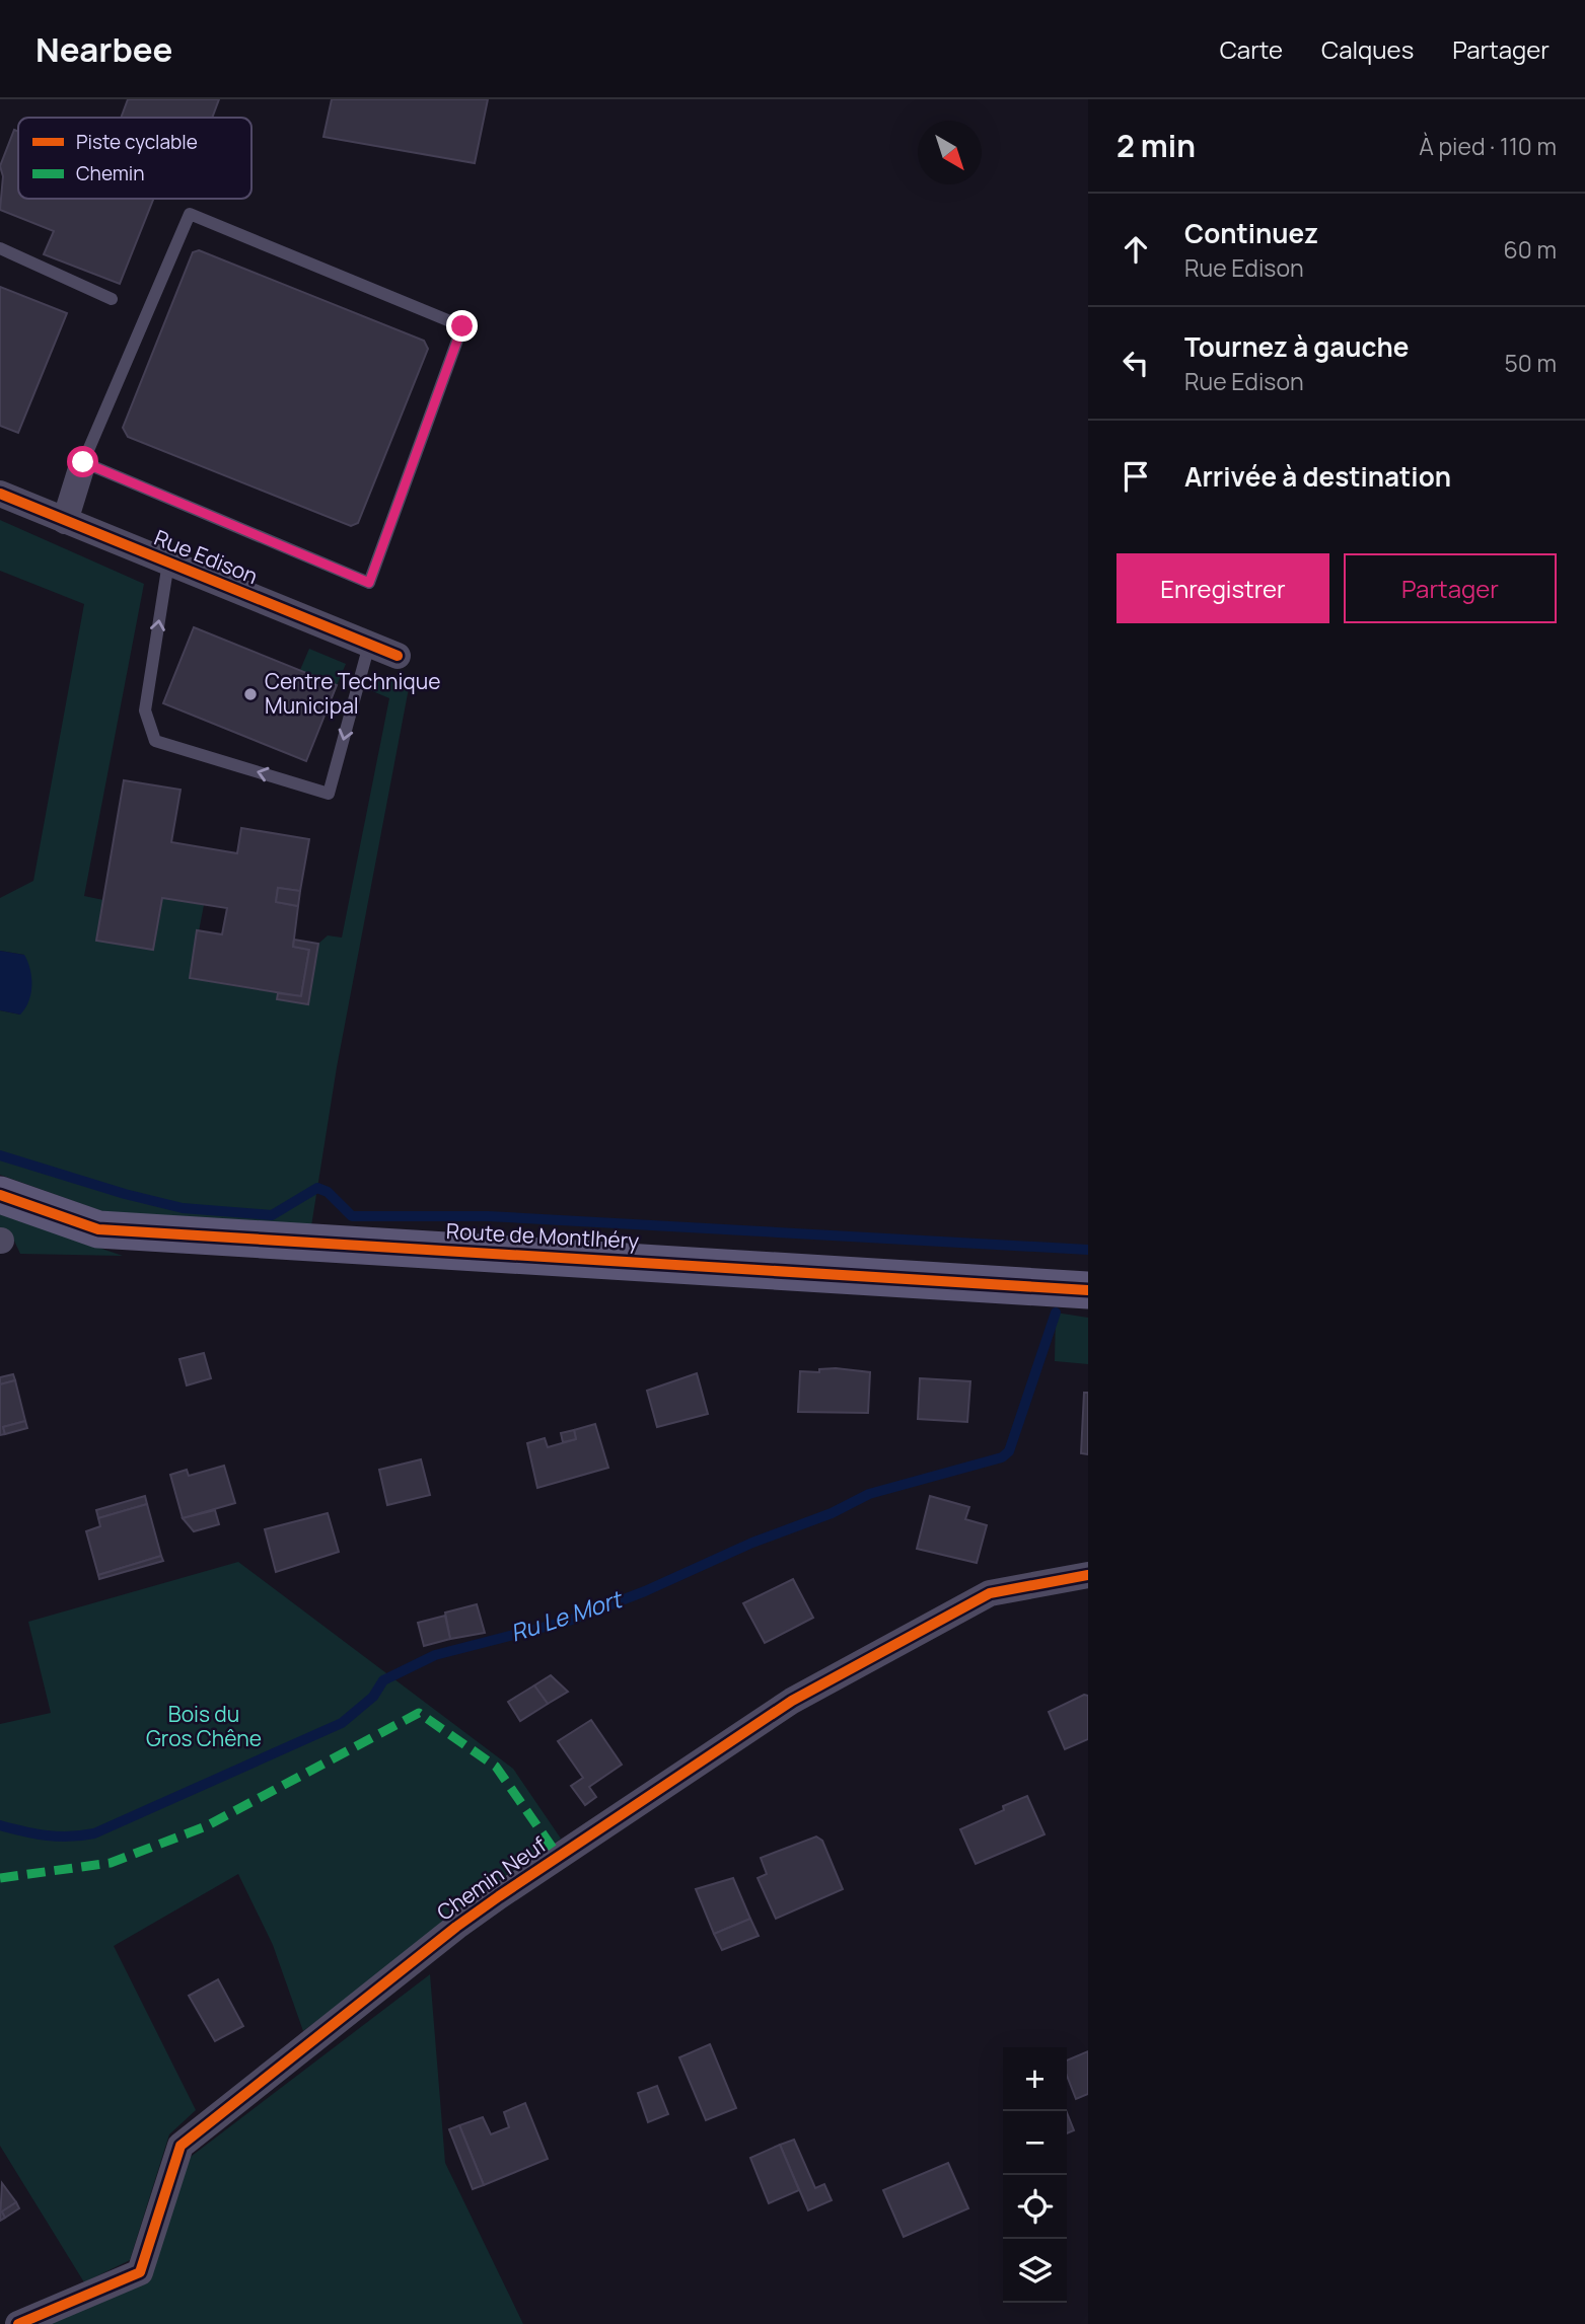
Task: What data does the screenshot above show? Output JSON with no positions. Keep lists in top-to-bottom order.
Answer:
{
  "streets": {
    "main road": ["Route de Montlhéry"],
    "street": ["Rue Edison", "Chemin Neuf"]
  },
  "water": ["Ru Le Mort"],
  "parks": ["Bois du Gros Chêne"],
  "places": ["Centre Technique Municipal"],
  "legend": ["Piste cyclable", "Chemin"],
  "north": "bottom right",
  "page": {
    "header": "Nearbee",
    "nav": ["Carte", "Calques", "Partager"],
    "heading": ["2 min", "À pied · 110 m"],
    "list": [
      ["Continuez", "Rue Edison", "60 m"],
      ["Tournez à gauche", "Rue Edison", "50 m"],
      "Arrivée à destination"
    ],
    "buttons": ["Enregistrer", "Partager"],
    "map_buttons": ["+", "−"]
  }
}
